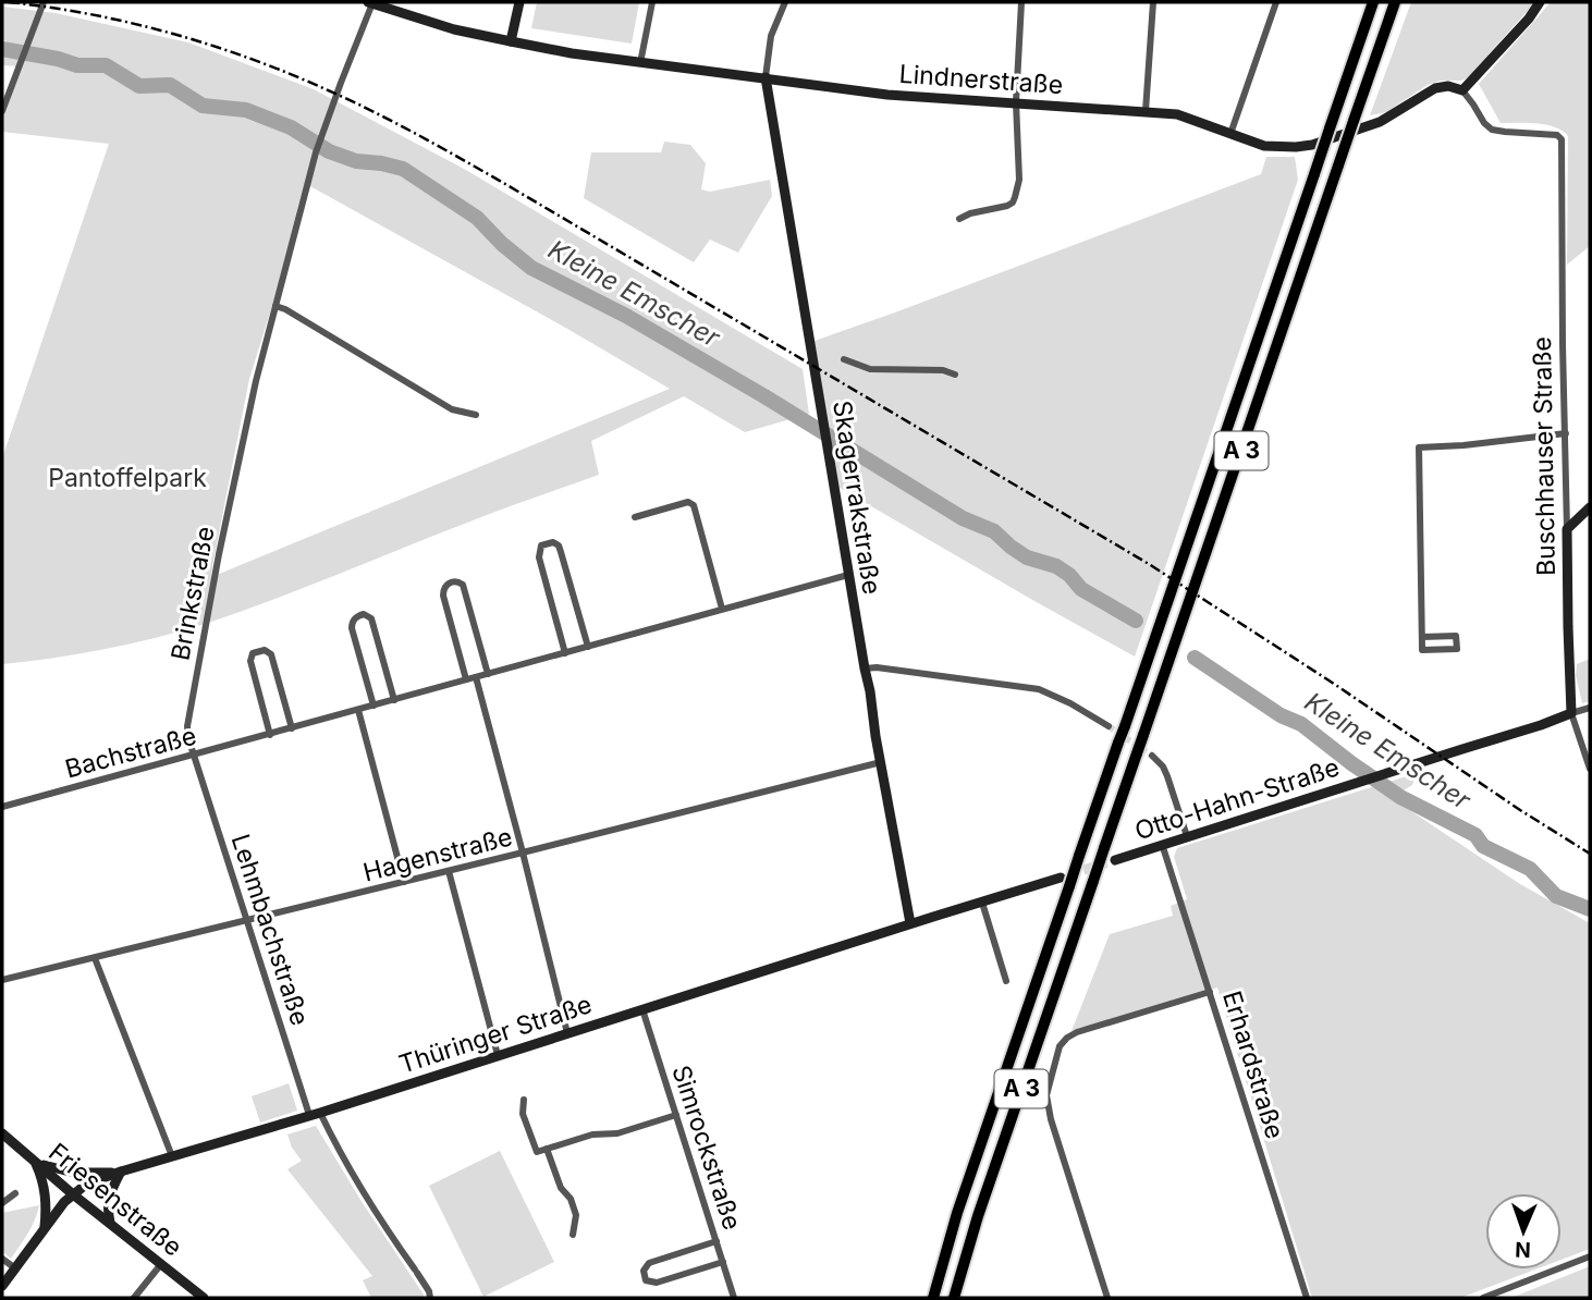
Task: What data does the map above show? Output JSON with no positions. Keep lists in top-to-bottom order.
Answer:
{
  "streets": {
    "highway": ["A 3"],
    "street": [
      "Lindnerstraße",
      "Buschhauser Straße",
      "Skagerrakstraße",
      "Brinkstraße",
      "Bachstraße",
      "Otto-Hahn-Straße",
      "Hagenstraße",
      "Lehmbachstraße",
      "Thüringer Straße",
      "Erhardstraße",
      "Simrockstraße",
      "Friesenstraße"
    ]
  },
  "crossings": [
    ["Lindnerstraße", "Buschhauser Straße"],
    ["Lindnerstraße", "Skagerrakstraße"],
    ["Lindnerstraße", "Brinkstraße"],
    ["Buschhauser Straße", "Otto-Hahn-Straße"],
    ["Skagerrakstraße", "Bachstraße"],
    ["Skagerrakstraße", "Hagenstraße"],
    ["Skagerrakstraße", "Thüringer Straße"],
    ["Brinkstraße", "Bachstraße"],
    ["Brinkstraße", "Lehmbachstraße"],
    ["Bachstraße", "Lehmbachstraße"],
    ["Otto-Hahn-Straße", "Erhardstraße"],
    ["Hagenstraße", "Lehmbachstraße"],
    ["Lehmbachstraße", "Thüringer Straße"],
    ["Thüringer Straße", "Simrockstraße"],
    ["Thüringer Straße", "Friesenstraße"]
  ],
  "water": ["Kleine Emscher"],
  "parks": ["Pantoffelpark"],
  "north": "bottom"
}
